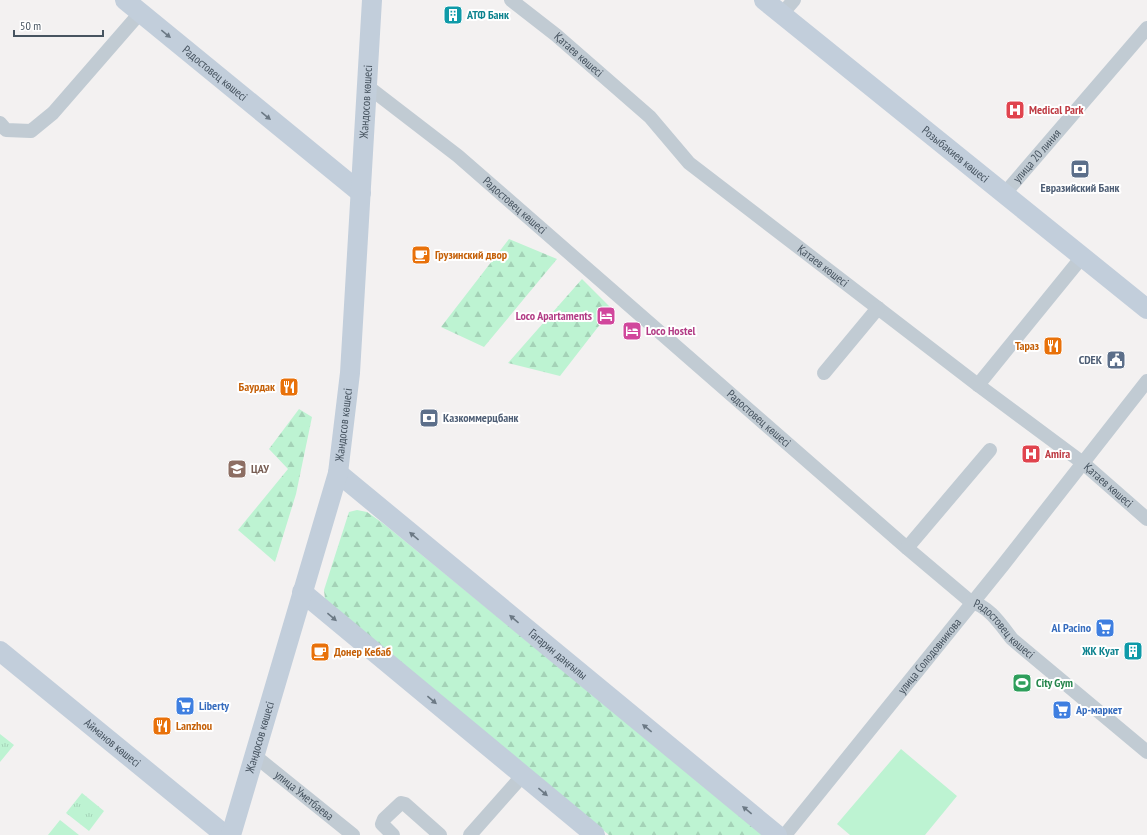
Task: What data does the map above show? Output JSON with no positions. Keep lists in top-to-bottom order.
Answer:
{
  "streets": {
    "street": [
      "Қатаев көшесі",
      "Радостовец көшесі",
      "Жандосов көшесі",
      "Розыбакиев көшесі",
      "улица 20 линия",
      "Гагарин даңғылы",
      "улица Солодовникова",
      "Айманов көшесі",
      "улица Уметбаева"
    ]
  },
  "crossings": [
    ["Қатаев көшесі", "улица Солодовникова"],
    ["Радостовец көшесі", "Жандосов көшесі"],
    ["Радостовец көшесі", "улица Солодовникова"],
    ["Жандосов көшесі", "Гагарин даңғылы"],
    ["Жандосов көшесі", "улица Уметбаева"],
    ["Розыбакиев көшесі", "улица 20 линия"]
  ],
  "places": {
    "building": ["АТФ Банк", "ЖК Куат"],
    "hospital": ["Medical Park", "Amira"],
    "bank": ["Евразийский Банк", "Казкоммерцбанк"],
    "cafe": ["Грузинский двор", "Донер Кебаб"],
    "hotel": ["Loco Apartaments", "Loco Hostel"],
    "restaurant": ["Тараз", "Баурдак", "Lanzhou"],
    "public building": ["CDEK"],
    "school or university": ["ЦАУ"],
    "supermarket": ["Al Pacino", "Liberty", "Ар-маркет"],
    "sports": ["City Gym"]
  },
  "scale_bar": "50 m"
}
